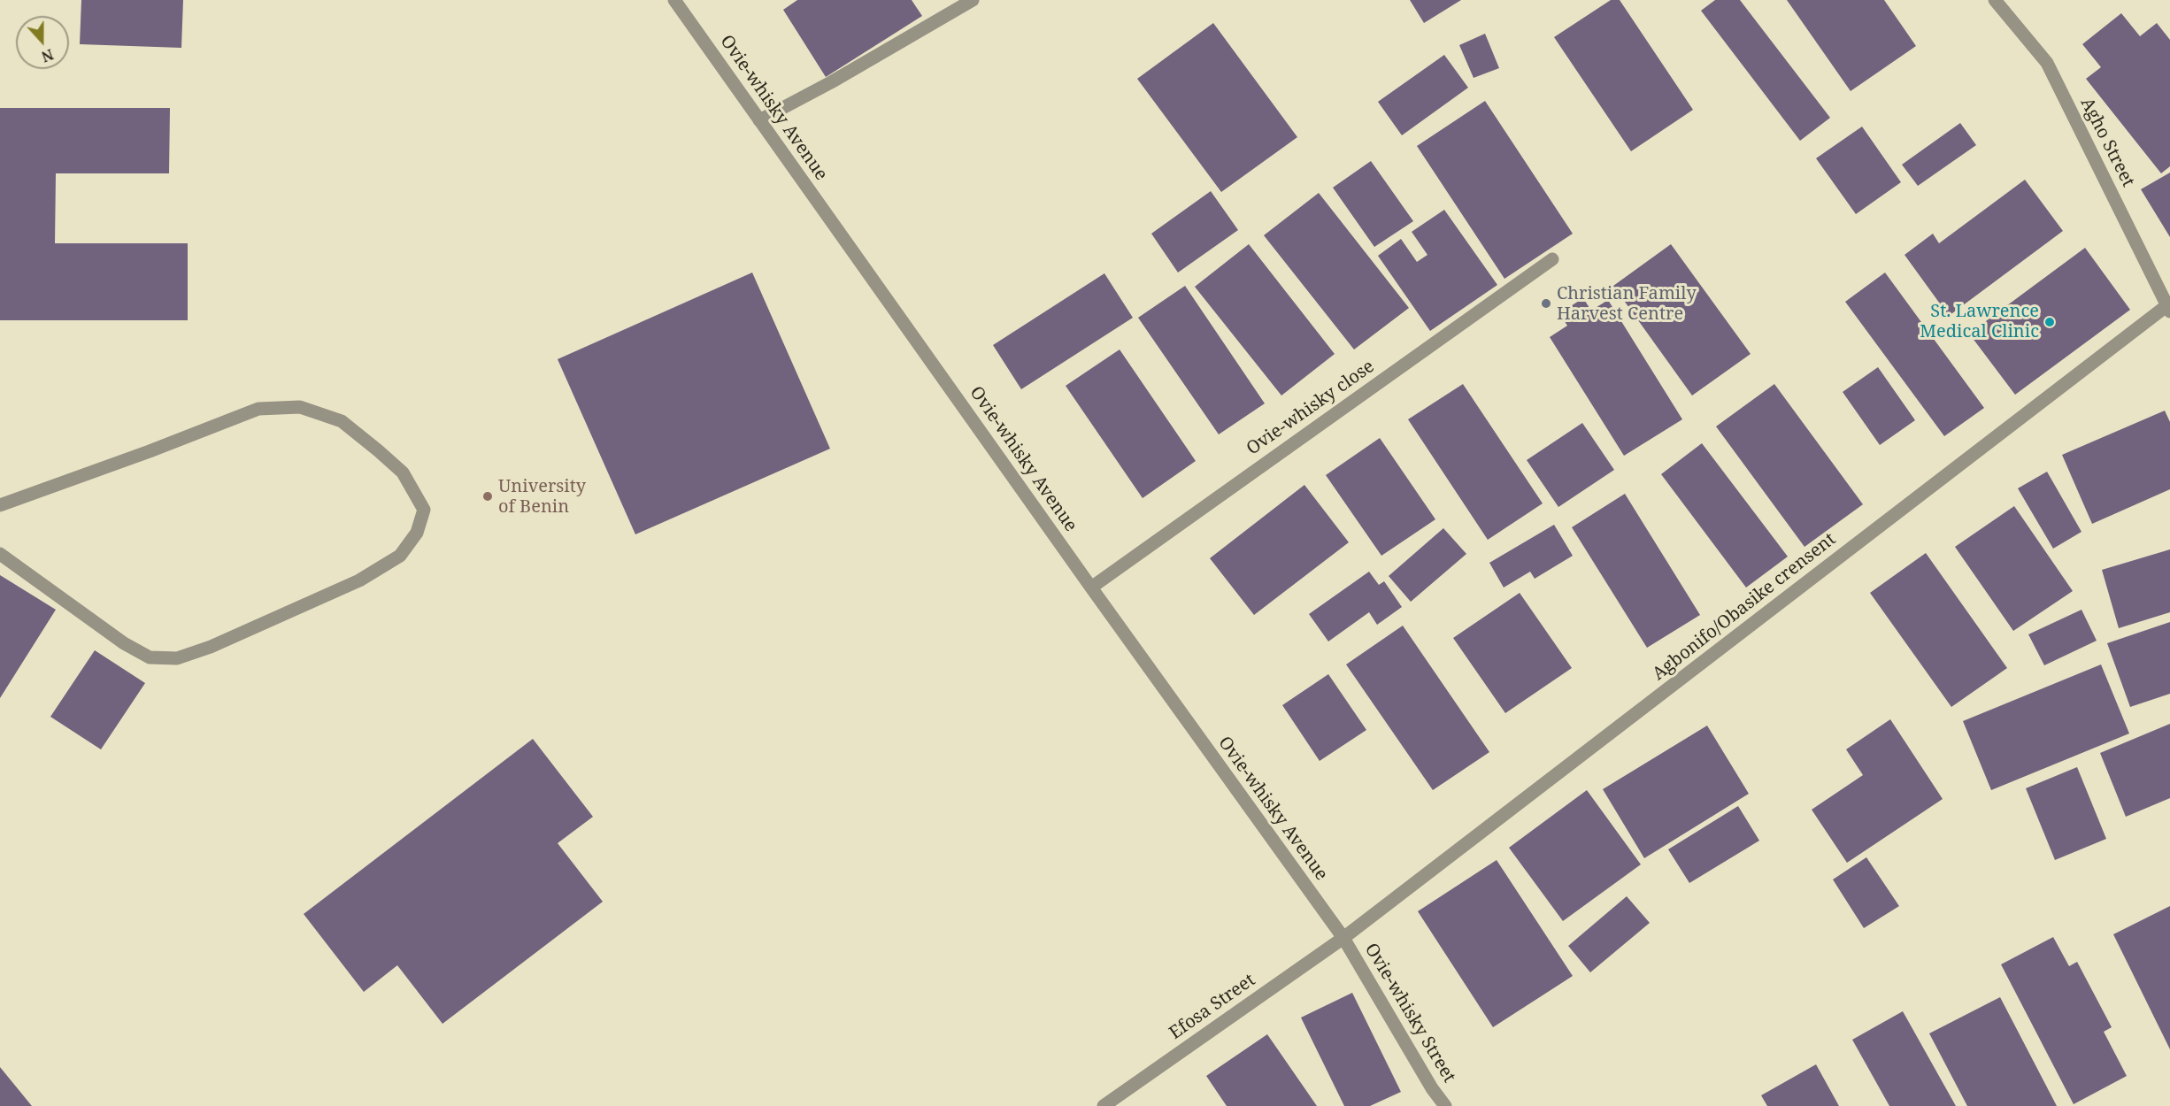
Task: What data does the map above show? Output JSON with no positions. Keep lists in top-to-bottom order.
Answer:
{
  "streets": {
    "street": [
      "Ovie-whisky Avenue",
      "Agho Street",
      "Ovie-whisky close",
      "Agbonifo/Obasike crensent",
      "Efosa Street",
      "Ovie-whisky Street"
    ]
  },
  "crossings": [
    ["Ovie-whisky Avenue", "Ovie-whisky close"],
    ["Ovie-whisky Avenue", "Agbonifo/Obasike crensent"],
    ["Ovie-whisky Avenue", "Efosa Street"],
    ["Ovie-whisky Avenue", "Ovie-whisky Street"],
    ["Agho Street", "Agbonifo/Obasike crensent"],
    ["Agbonifo/Obasike crensent", "Efosa Street"],
    ["Agbonifo/Obasike crensent", "Ovie-whisky Street"],
    ["Efosa Street", "Ovie-whisky Street"]
  ],
  "places": ["Christian Family Harvest Centre", "St. Lawrence Medical Clinic", "University of Benin"],
  "north": "bottom"
}
